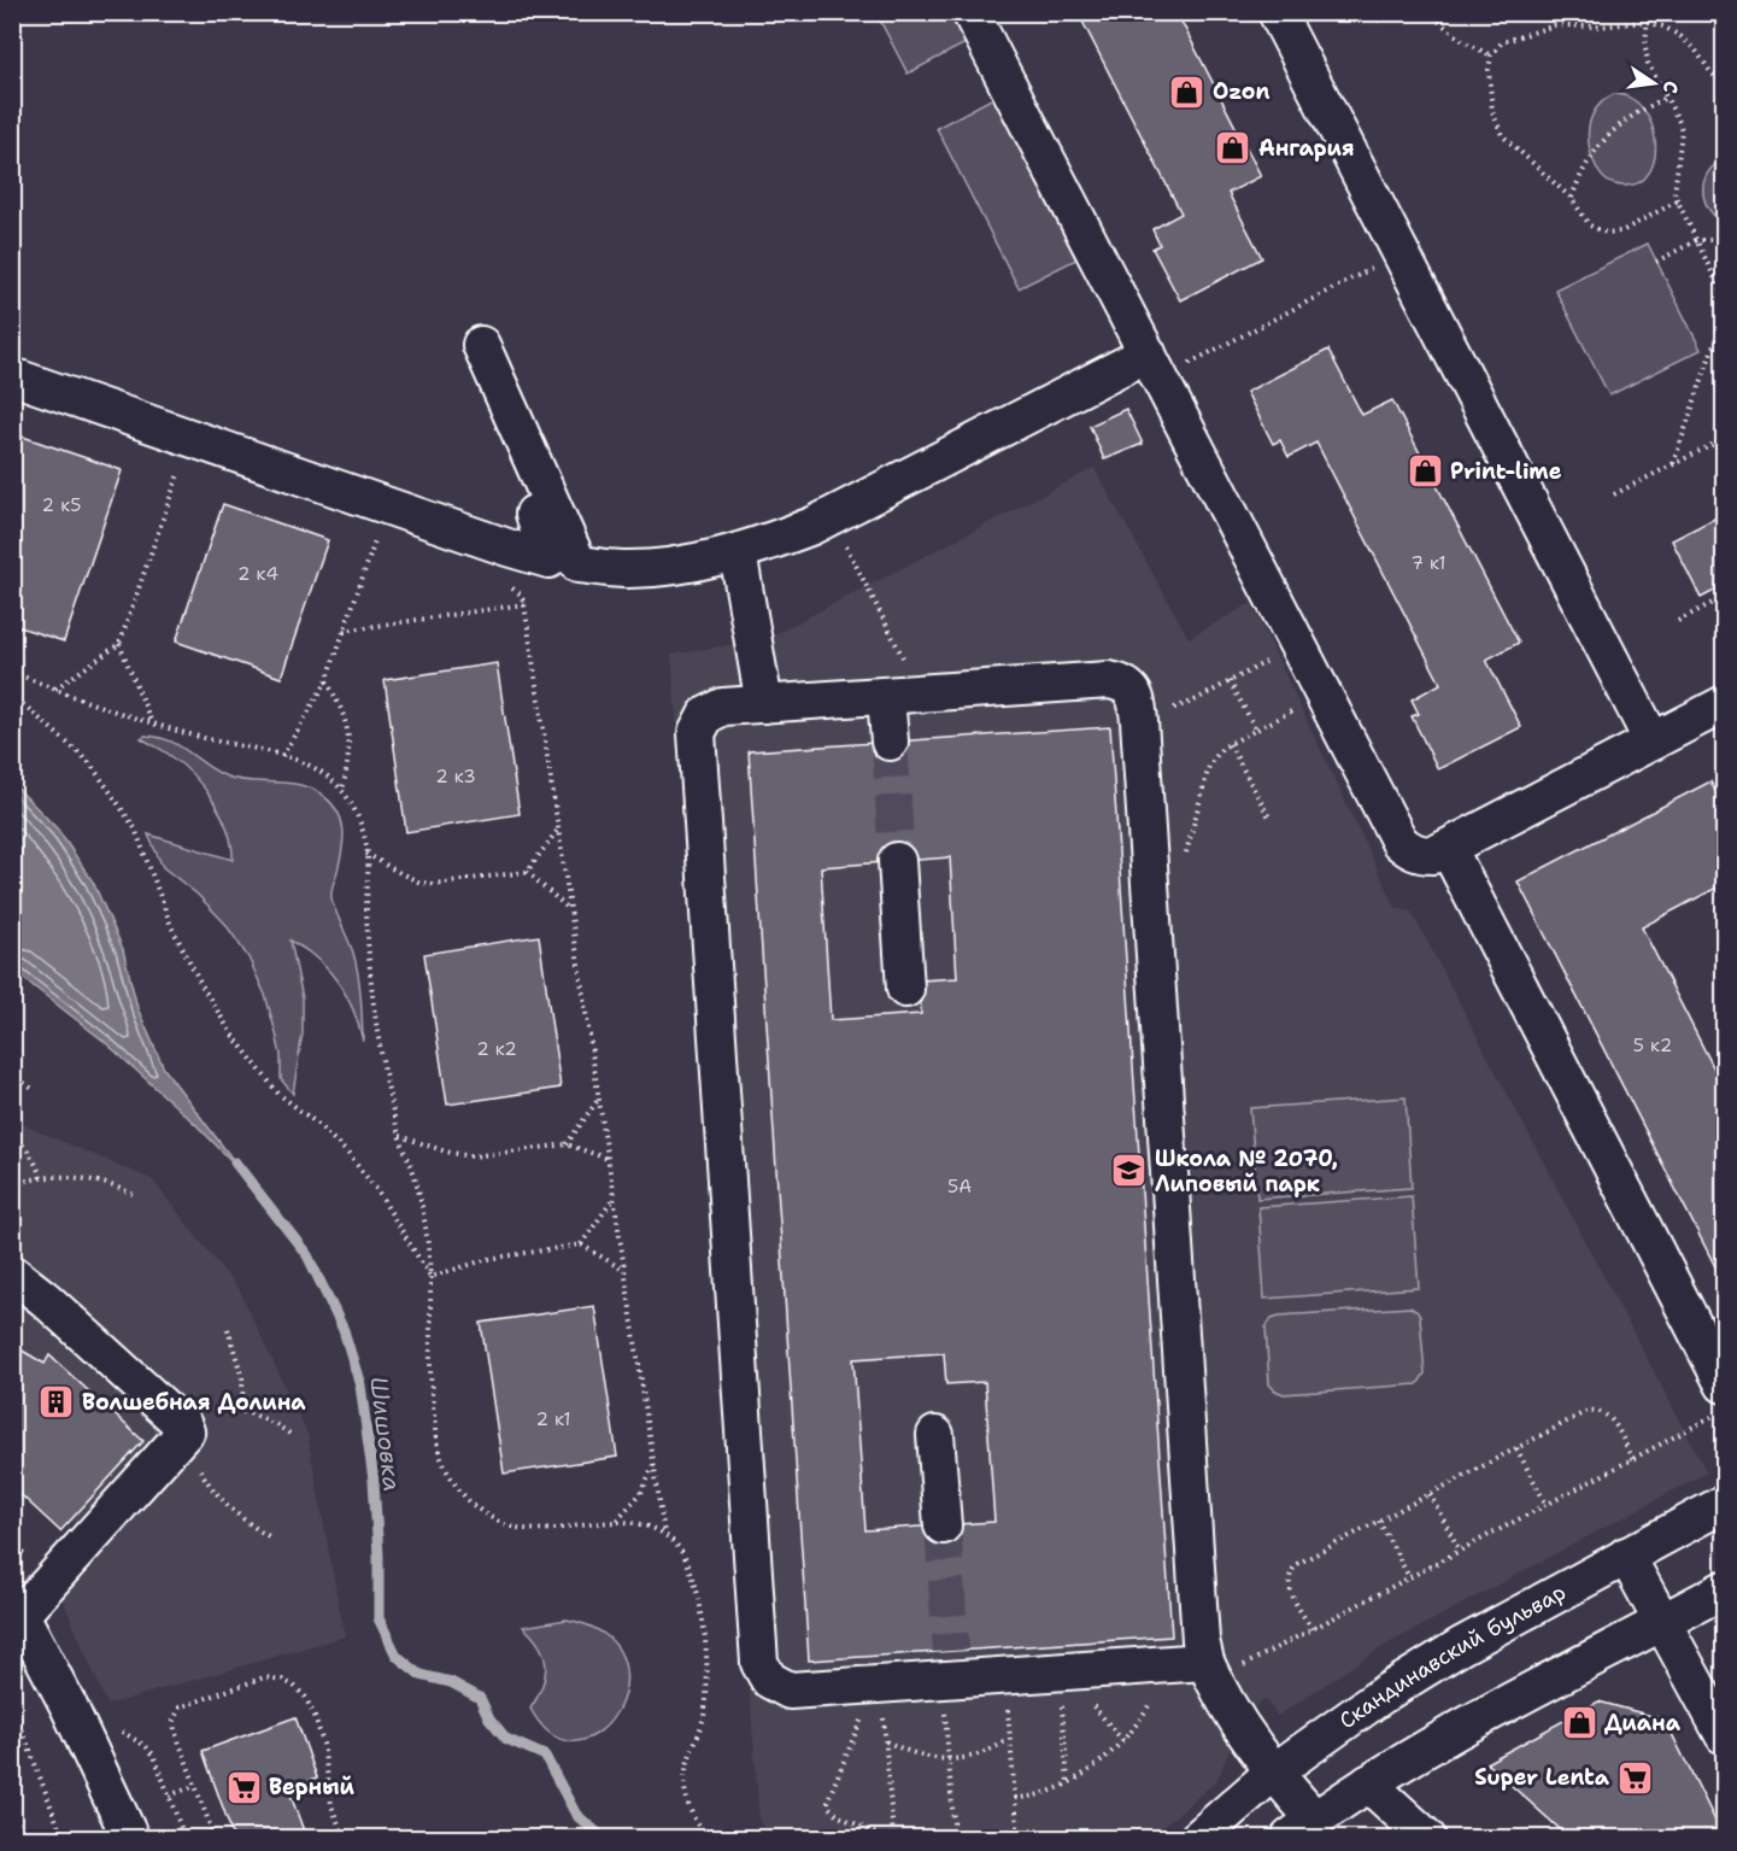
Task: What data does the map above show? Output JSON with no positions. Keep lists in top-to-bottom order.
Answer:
{
  "streets": {
    "street": ["Скандинавский бульвар"]
  },
  "water": ["Шишовка"],
  "places": {
    "shop": [
      "Ozon",
      "Ангария",
      "Print-lime",
      "Диана"
    ],
    "school or university": ["Школа № 2070, Липовый парк"],
    "building": ["Волшебная Долина"],
    "supermarket": ["Super Lenta", "Верный"]
  },
  "house_numbers": [
    "2 к5",
    "7 к1",
    "2 к4",
    "2 к3",
    "5 к2",
    "2 к2",
    "5А",
    "2 к1"
  ],
  "north": "right"
}
